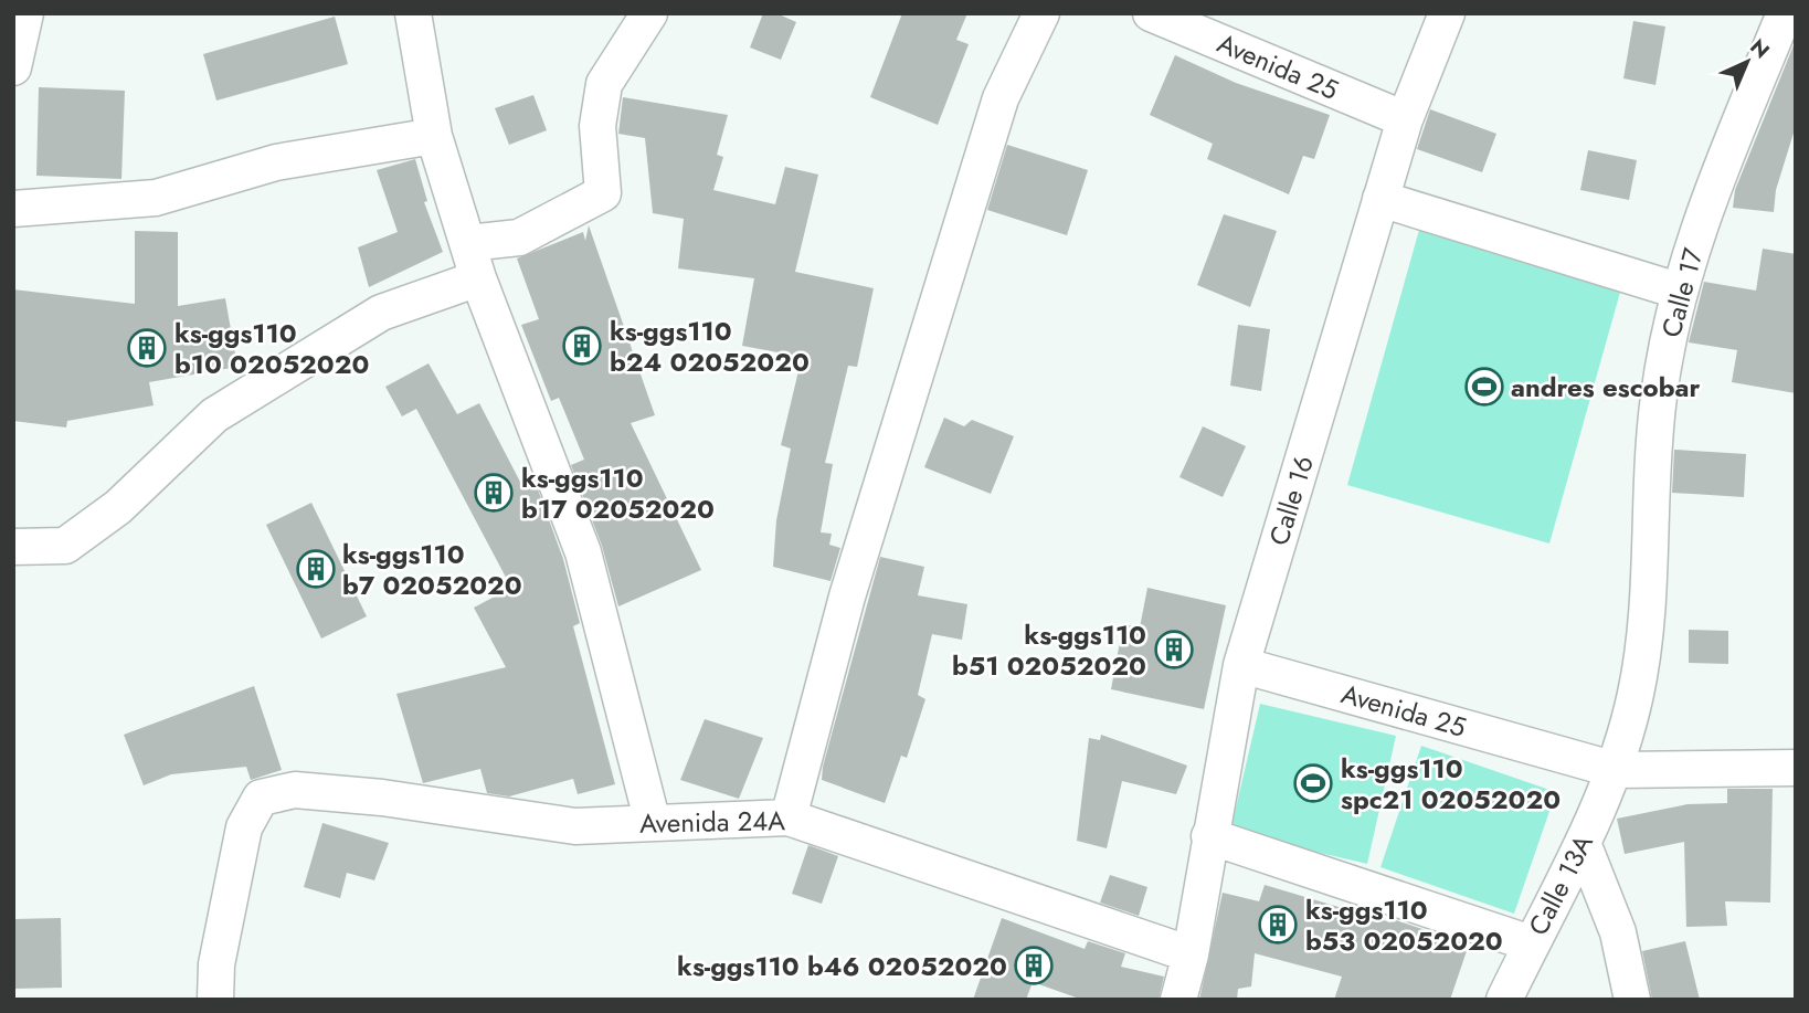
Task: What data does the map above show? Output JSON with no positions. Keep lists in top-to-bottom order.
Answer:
{
  "streets": {
    "street": [
      "Avenida 25",
      "Calle 17",
      "Calle 16",
      "Avenida 24A",
      "Calle 13A"
    ]
  },
  "crossings": [
    ["Avenida 25", "Calle 17"],
    ["Avenida 25", "Calle 16"],
    ["Avenida 25", "Calle 13A"],
    ["Calle 17", "Calle 13A"],
    ["Calle 16", "Avenida 24A"]
  ],
  "places": {
    "building": [
      "ks-ggs110 b24 02052020",
      "ks-ggs110 b10 02052020",
      "ks-ggs110 b17 02052020",
      "ks-ggs110 b7 02052020",
      "ks-ggs110 b51 02052020",
      "ks-ggs110 b53 02052020",
      "ks-ggs110 b46 02052020"
    ],
    "sports": ["andres escobar", "ks-ggs110 spc21 02052020"]
  },
  "north": "top right"
}
